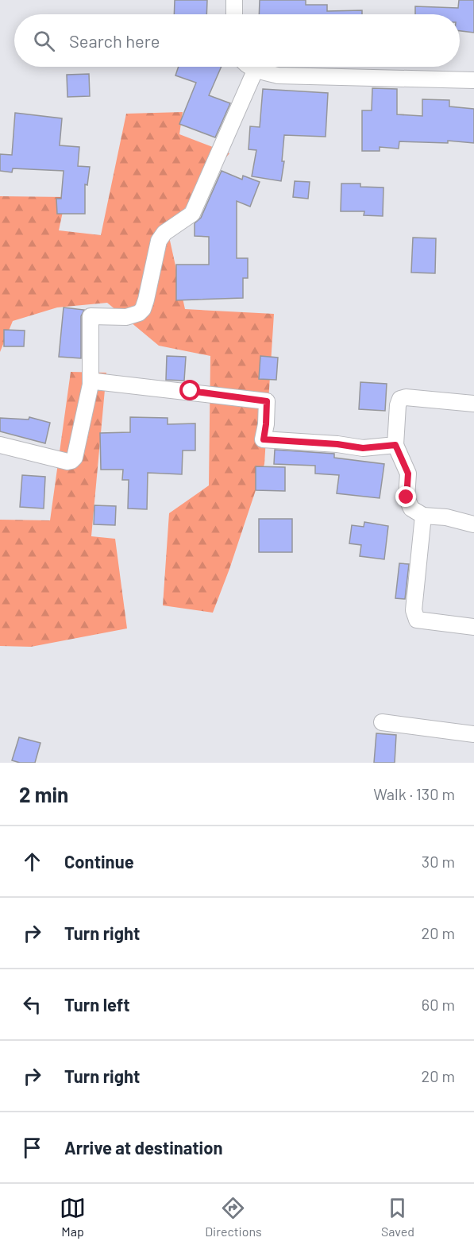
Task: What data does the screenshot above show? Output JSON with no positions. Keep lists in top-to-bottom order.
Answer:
{
  "page": {
    "search": "Search here",
    "heading": ["2 min", "Walk · 130 m"],
    "list": [
      ["Continue", "30 m"],
      ["Turn right", "20 m"],
      ["Turn left", "60 m"],
      ["Turn right", "20 m"],
      "Arrive at destination"
    ],
    "nav": ["Map", "Directions", "Saved"]
  }
}
